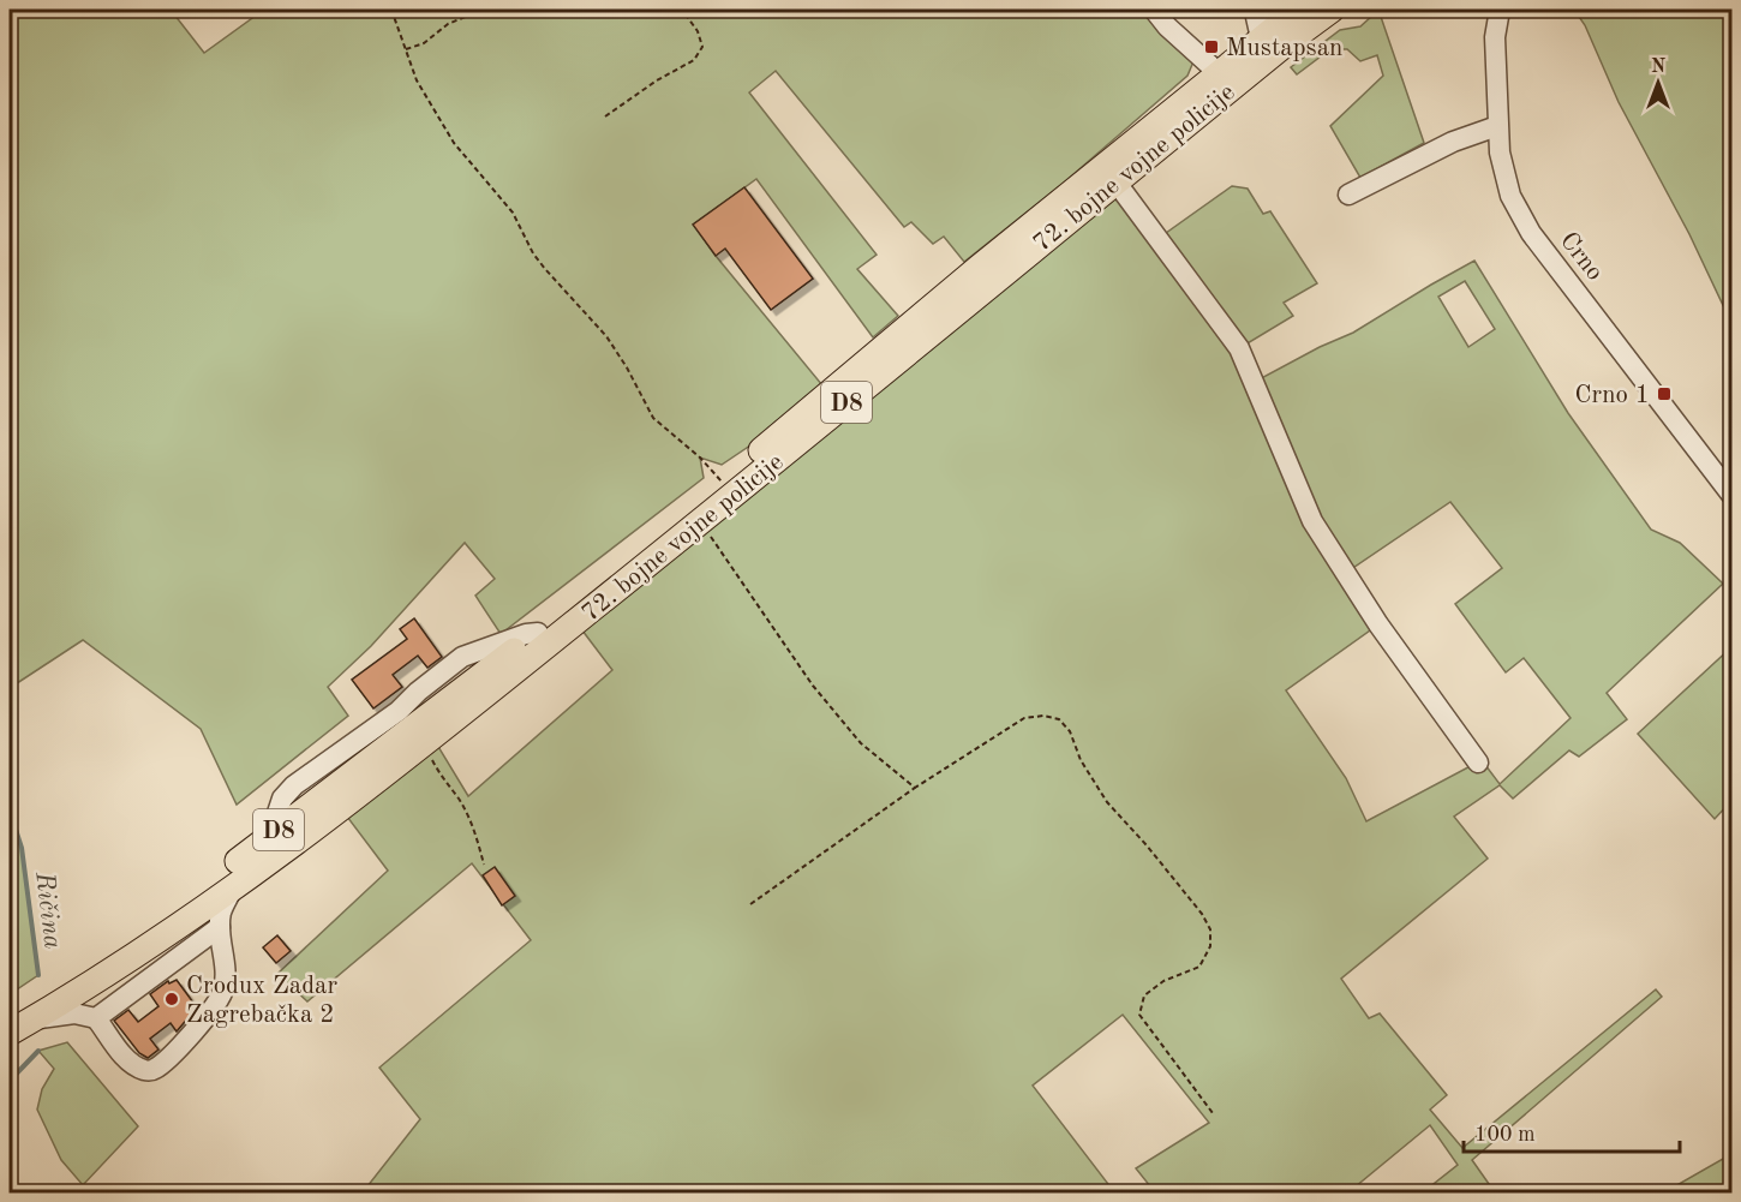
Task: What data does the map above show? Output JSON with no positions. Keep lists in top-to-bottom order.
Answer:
{
  "streets": {
    "main road": ["72. bojne vojne policije", "D8"],
    "street": ["Crno"]
  },
  "water": ["Ričina"],
  "places": {
    "transit": ["Mustapsan", "Crno 1"],
    "other": ["Crodux Zadar Zagrebačka 2"]
  },
  "scale_bar": "100 m",
  "north": "top"
}
